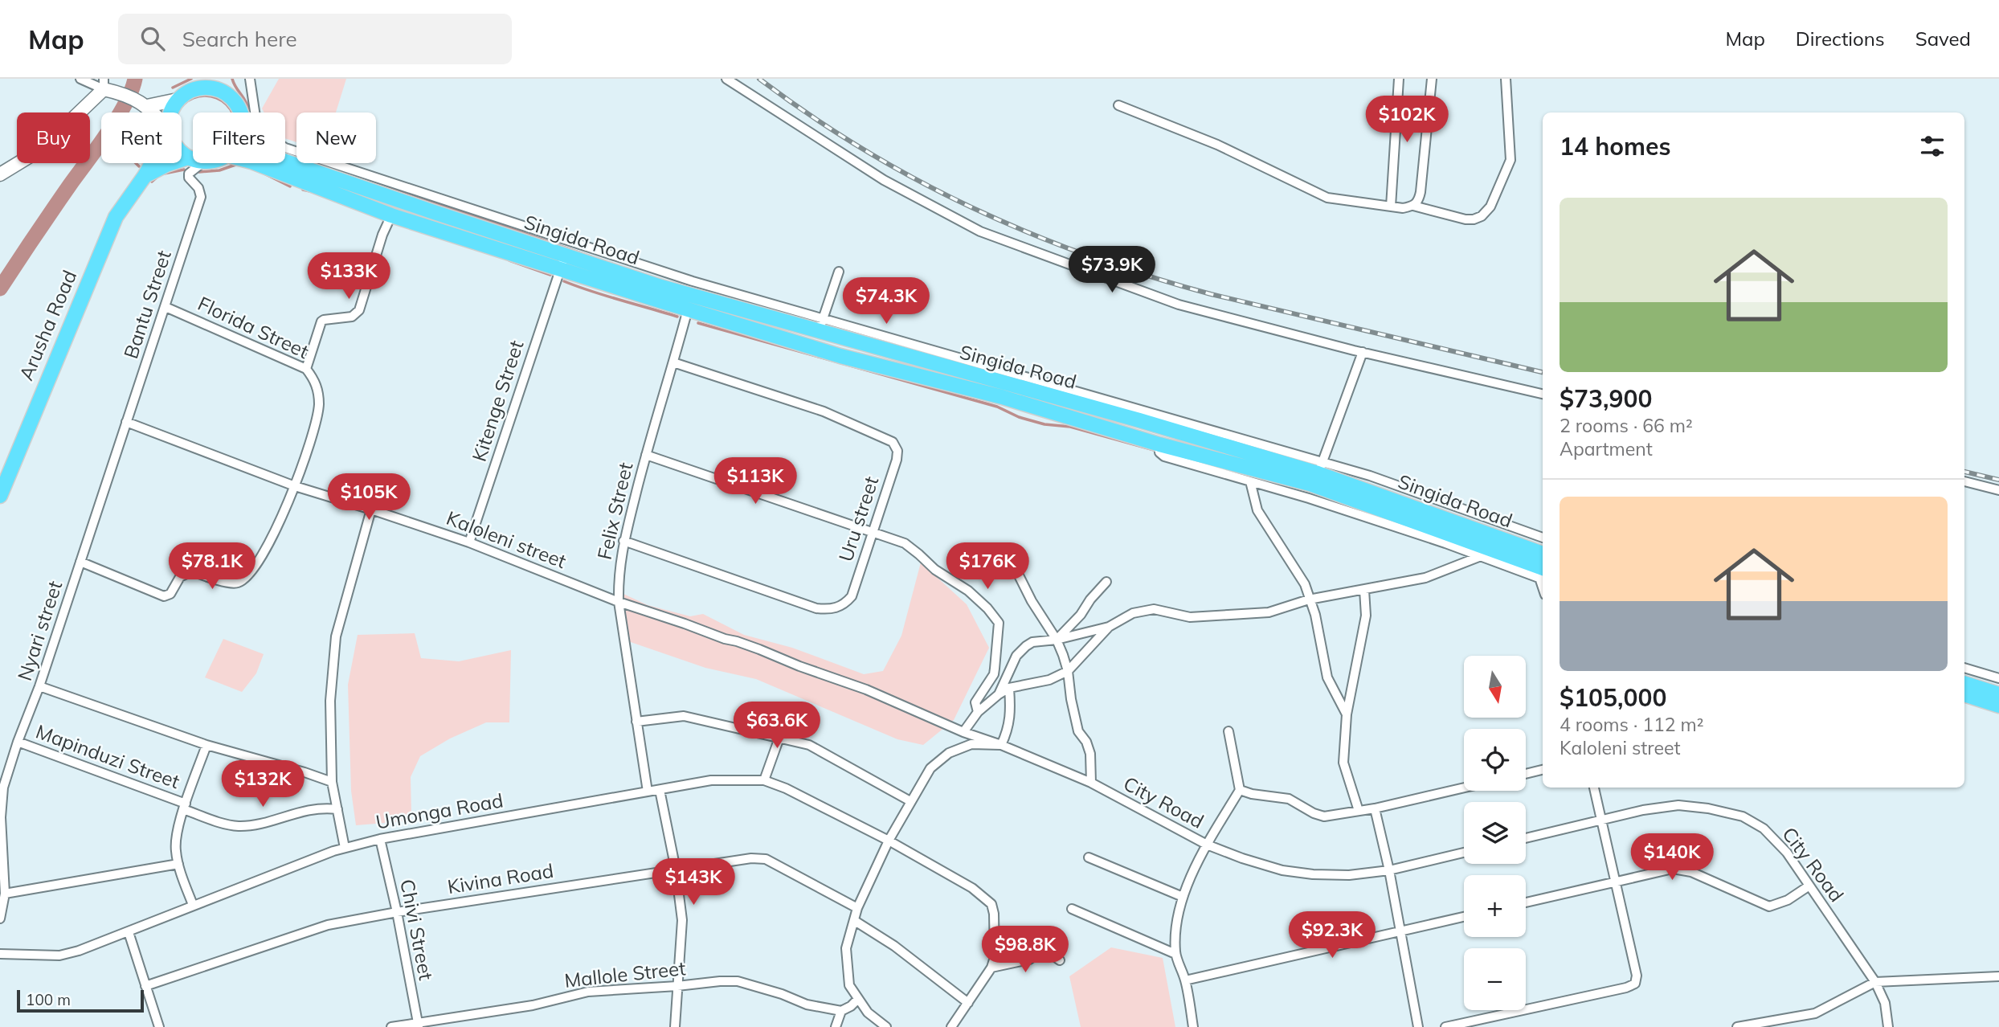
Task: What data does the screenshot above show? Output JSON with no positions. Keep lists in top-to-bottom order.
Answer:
{
  "streets": {
    "highway": ["Singida Road", "Arusha Road"],
    "street": [
      "Bantu Street",
      "Florida Street",
      "Kitenge Street",
      "Felix Street",
      "Uru street",
      "Kaloleni street",
      "Nyari street",
      "Mapinduzi Street",
      "City Road",
      "Umonga Road",
      "Kivina Road",
      "Chivi Street",
      "Mallole Street"
    ]
  },
  "crossings": [
    ["Singida Road", "Kitenge Street"],
    ["Singida Road", "Felix Street"],
    ["Bantu Street", "Florida Street"],
    ["Bantu Street", "Kaloleni street"],
    ["Bantu Street", "Nyari street"],
    ["Florida Street", "Kaloleni street"],
    ["Florida Street", "Nyari street"],
    ["Kitenge Street", "Kaloleni street"],
    ["Felix Street", "Uru street"],
    ["Felix Street", "Kaloleni street"],
    ["Felix Street", "Umonga Road"],
    ["Kaloleni street", "Nyari street"],
    ["Kaloleni street", "City Road"],
    ["Nyari street", "Mapinduzi Street"],
    ["City Road", "Umonga Road"],
    ["City Road", "Kivina Road"],
    ["Umonga Road", "Chivi Street"],
    ["Kivina Road", "Chivi Street"],
    ["Chivi Street", "Mallole Street"]
  ],
  "scale_bar": "100 m",
  "north": "bottom",
  "page": {
    "header": "Map",
    "search": "Search here",
    "nav": ["Map", "Directions", "Saved"],
    "price": [
      "$102K",
      "$73.9K",
      "$133K",
      "$74.3K",
      "$113K",
      "$105K",
      "$78.1K",
      "$176K",
      "$63.6K",
      "$132K",
      "$140K",
      "$143K",
      "$92.3K",
      "$98.8K"
    ],
    "chip": [
      "Buy",
      "Rent",
      "Filters",
      "New"
    ],
    "heading": "14 homes",
    "list": [
      {
        "name": "$73,900",
        "note": "2 rooms · 66 m² · Apartment"
      },
      {
        "name": "$105,000",
        "note": "4 rooms · 112 m² · Kaloleni street"
      }
    ],
    "map_buttons": ["+", "−"],
    "scale": "100 m"
  }
}
